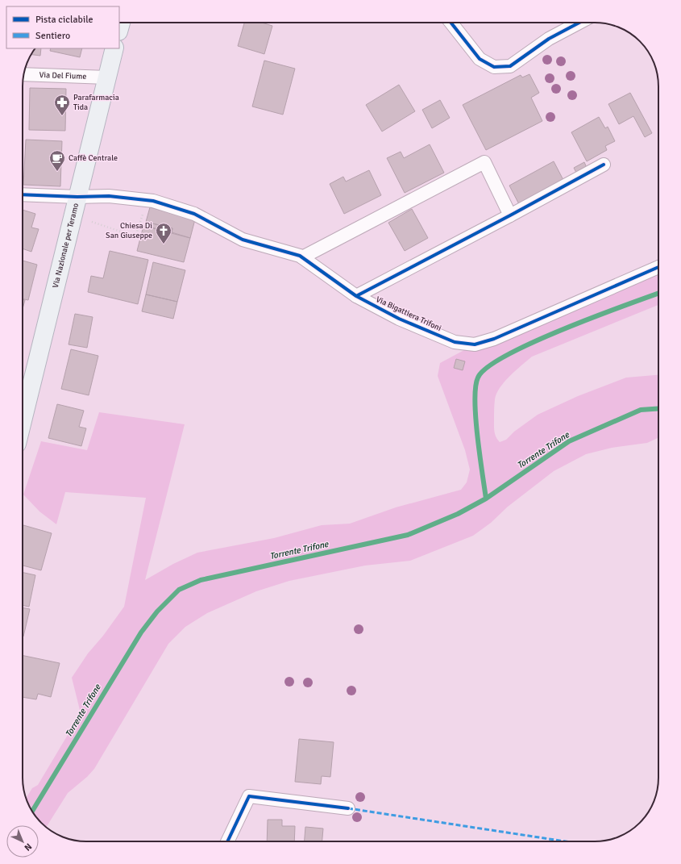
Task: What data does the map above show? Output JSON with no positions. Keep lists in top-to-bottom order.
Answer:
{
  "streets": {
    "main road": ["Via Nazionale per Teramo"],
    "street": ["Via Del Fiume", "Via Bigattiera Trifoni"]
  },
  "crossings": [
    ["Via Del Fiume", "Via Nazionale per Teramo"],
    ["Via Nazionale per Teramo", "Via Bigattiera Trifoni"]
  ],
  "water": ["Torrente Trifone"],
  "places": {
    "pharmacy": ["Parafarmacia Tida"],
    "cafe": ["Caffè Centrale"],
    "church": ["Chiesa Di San Giuseppe"]
  },
  "legend": ["Pista ciclabile", "Sentiero"],
  "north": "bottom right"
}
